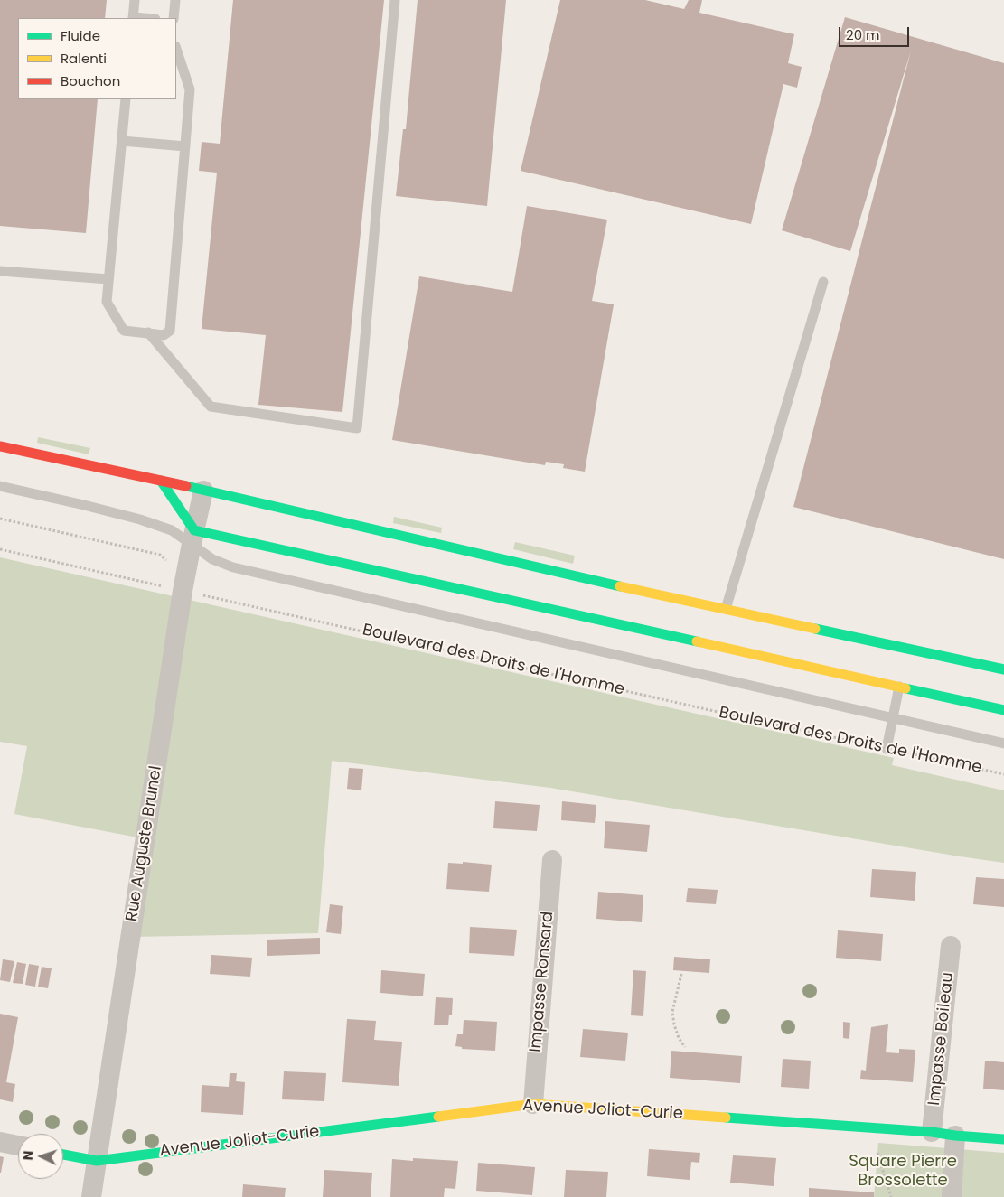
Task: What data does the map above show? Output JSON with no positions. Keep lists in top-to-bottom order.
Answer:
{
  "streets": {
    "main road": ["Boulevard des Droits de l'Homme", "Avenue Joliot-Curie"],
    "street": ["Rue Auguste Brunel", "Impasse Ronsard", "Impasse Boileau"]
  },
  "crossings": [
    ["Boulevard des Droits de l'Homme", "Rue Auguste Brunel"],
    ["Rue Auguste Brunel", "Avenue Joliot-Curie"],
    ["Impasse Ronsard", "Avenue Joliot-Curie"],
    ["Impasse Boileau", "Avenue Joliot-Curie"]
  ],
  "parks": ["Square Pierre Brossolette"],
  "legend": ["Fluide", "Ralenti", "Bouchon"],
  "scale_bar": "20 m",
  "north": "left"
}
